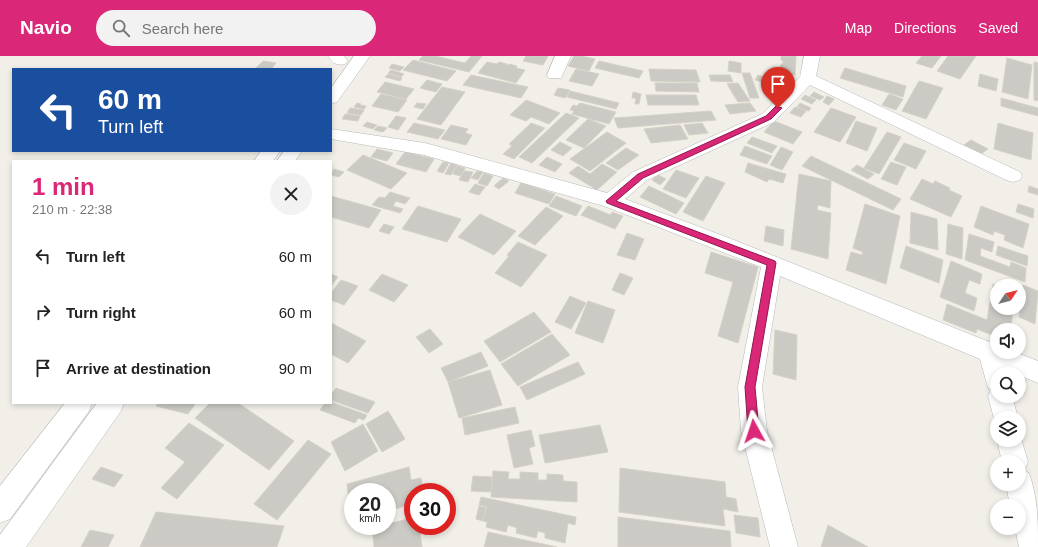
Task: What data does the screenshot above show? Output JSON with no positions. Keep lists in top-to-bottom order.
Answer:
{
  "north": "top right",
  "page": {
    "header": "Navio",
    "search": "Search here",
    "nav": ["Map", "Directions", "Saved"],
    "turn": ["60 m", "Turn left"],
    "heading": ["1 min", "210 m · 22:38"],
    "list": [
      {
        "name": "Turn left",
        "value": "60 m"
      },
      {
        "name": "Turn right",
        "value": "60 m"
      },
      {
        "name": "Arrive at destination",
        "value": "90 m"
      }
    ],
    "map_buttons": ["+", "−"],
    "speed": "20 km/h",
    "limit": "30"
  }
}
